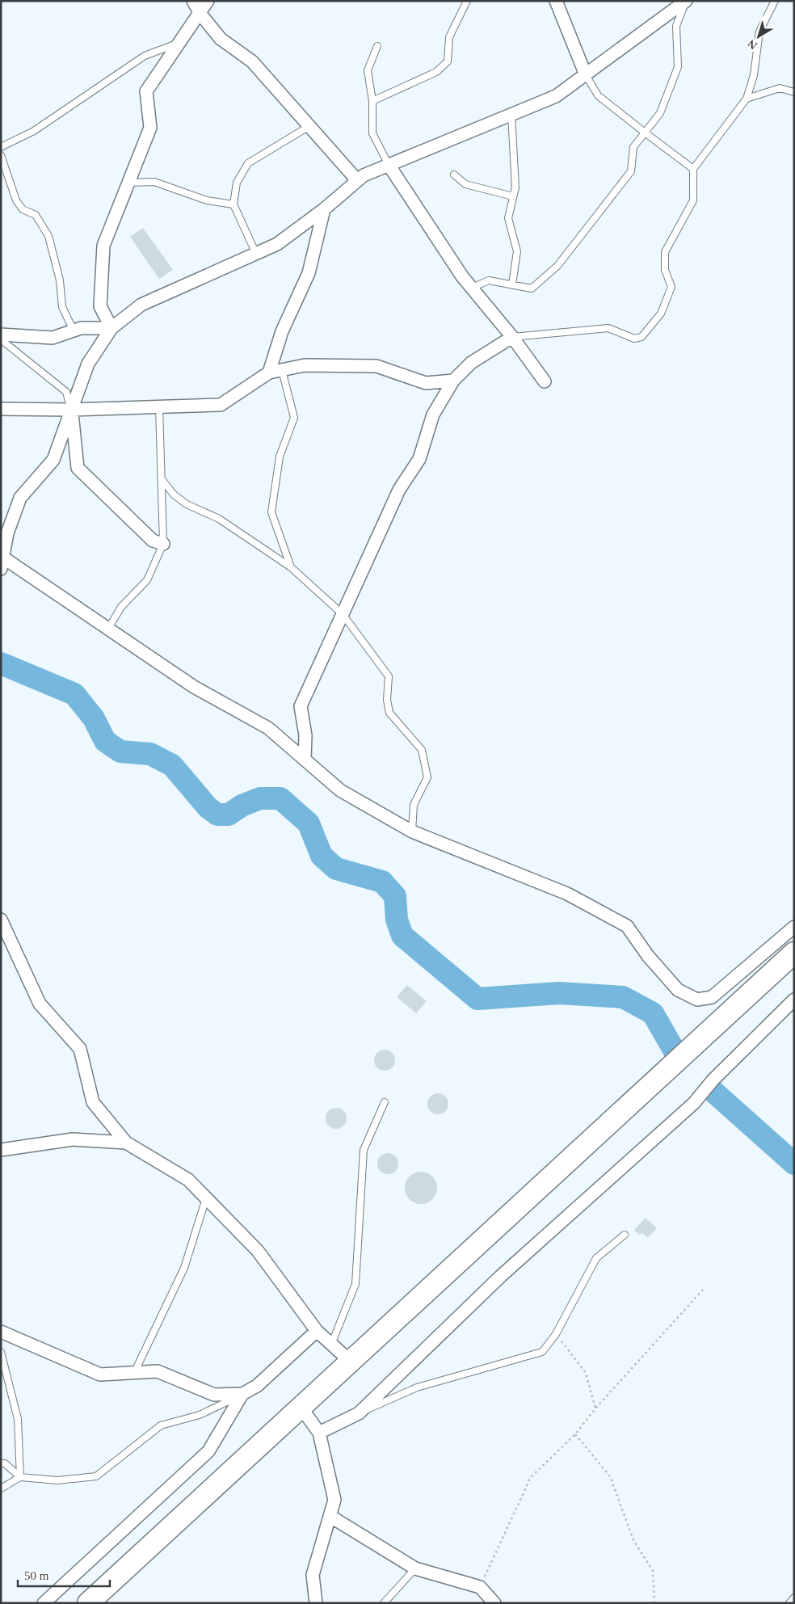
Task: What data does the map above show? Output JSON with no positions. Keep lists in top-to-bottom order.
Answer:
{
  "scale_bar": "50 m",
  "north": "bottom left"
}
